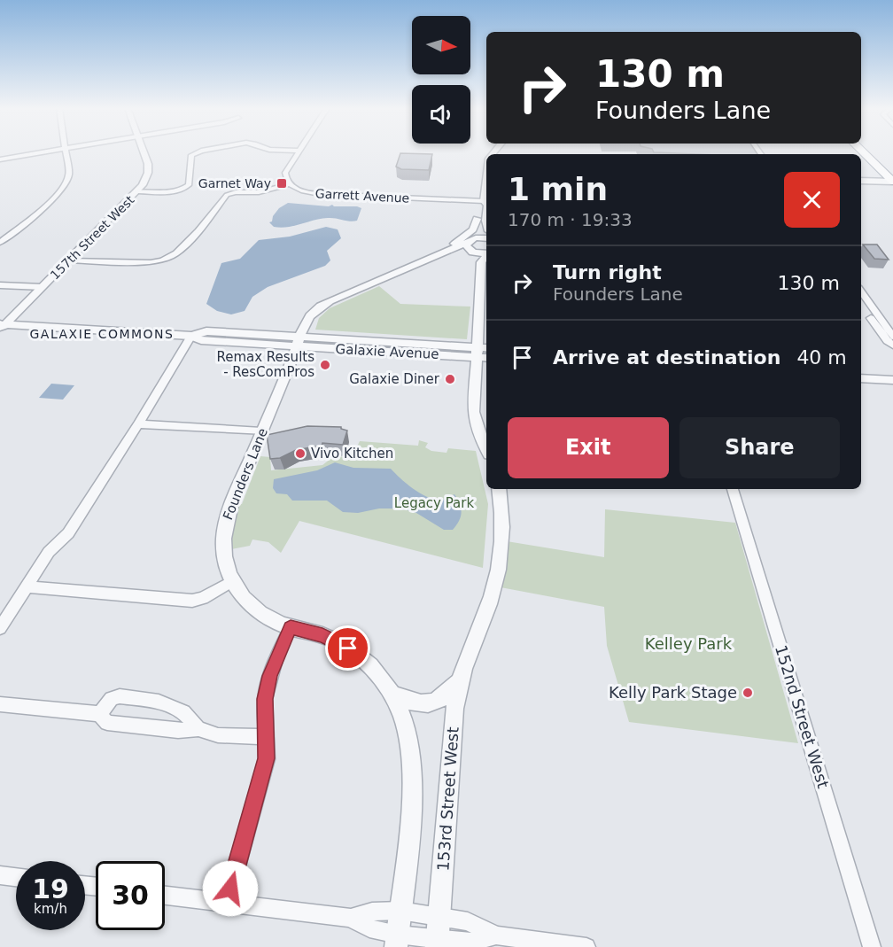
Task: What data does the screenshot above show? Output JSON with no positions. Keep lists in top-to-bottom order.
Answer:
{
  "streets": {
    "street": [
      "Garrett Avenue",
      "157th Street West",
      "Galaxie Avenue",
      "Founders Lane",
      "152nd Street West",
      "153rd Street West"
    ]
  },
  "crossings": [
    ["157th Street West", "Galaxie Avenue"],
    ["Galaxie Avenue", "Founders Lane"]
  ],
  "districts": ["GALAXIE COMMONS"],
  "parks": ["Legacy Park", "Kelley Park"],
  "places": {
    "transit": ["Garnet Way"],
    "other": [
      "Remax Results - ResComPros",
      "Galaxie Diner",
      "Vivo Kitchen",
      "Kelly Park Stage"
    ]
  },
  "north": "right",
  "page": {
    "turn": ["130 m", "Founders Lane"],
    "heading": ["1 min", "170 m · 19:33"],
    "list": [
      {
        "name": "Turn right",
        "note": "Founders Lane",
        "value": "130 m"
      },
      {
        "name": "Arrive at destination",
        "value": "40 m"
      }
    ],
    "buttons": ["Exit", "Share"],
    "speed": "19 km/h",
    "limit": "30"
  }
}
